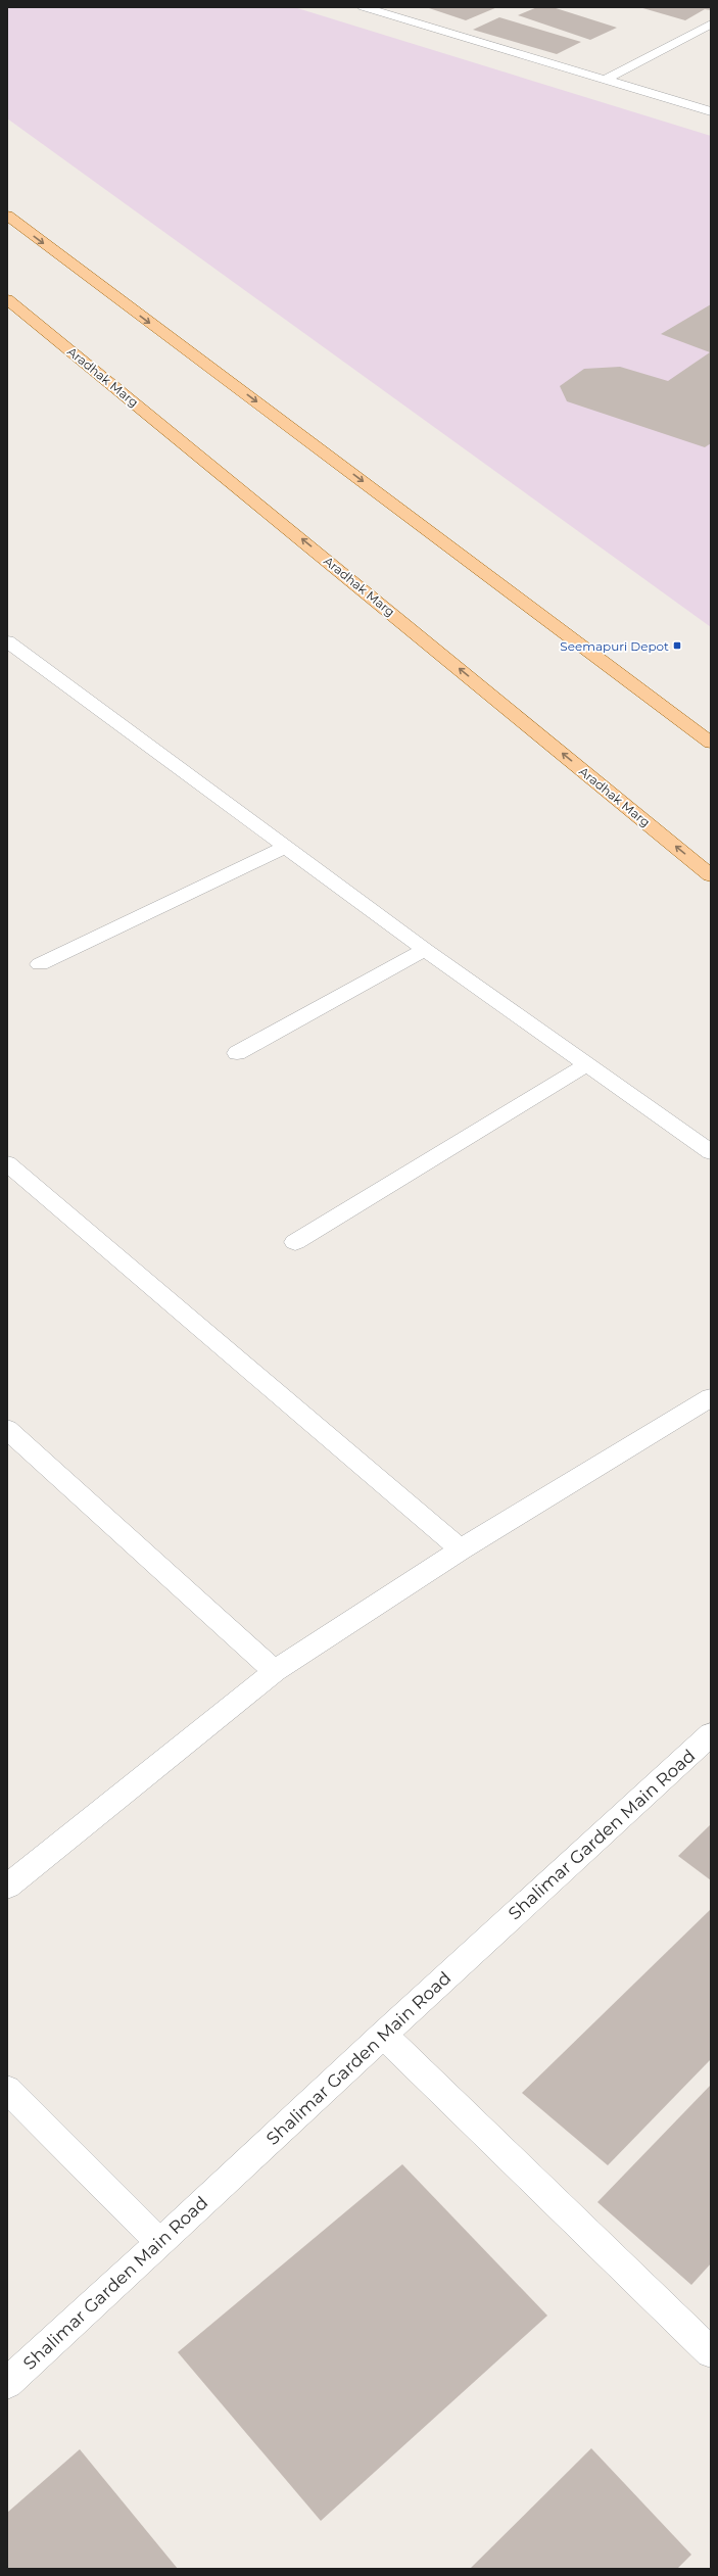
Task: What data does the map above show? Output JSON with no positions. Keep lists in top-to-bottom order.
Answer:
{
  "streets": {
    "main road": ["Aradhak Marg"],
    "street": ["Shalimar Garden Main Road"]
  },
  "places": {
    "transit": ["Seemapuri Depot"]
  }
}
